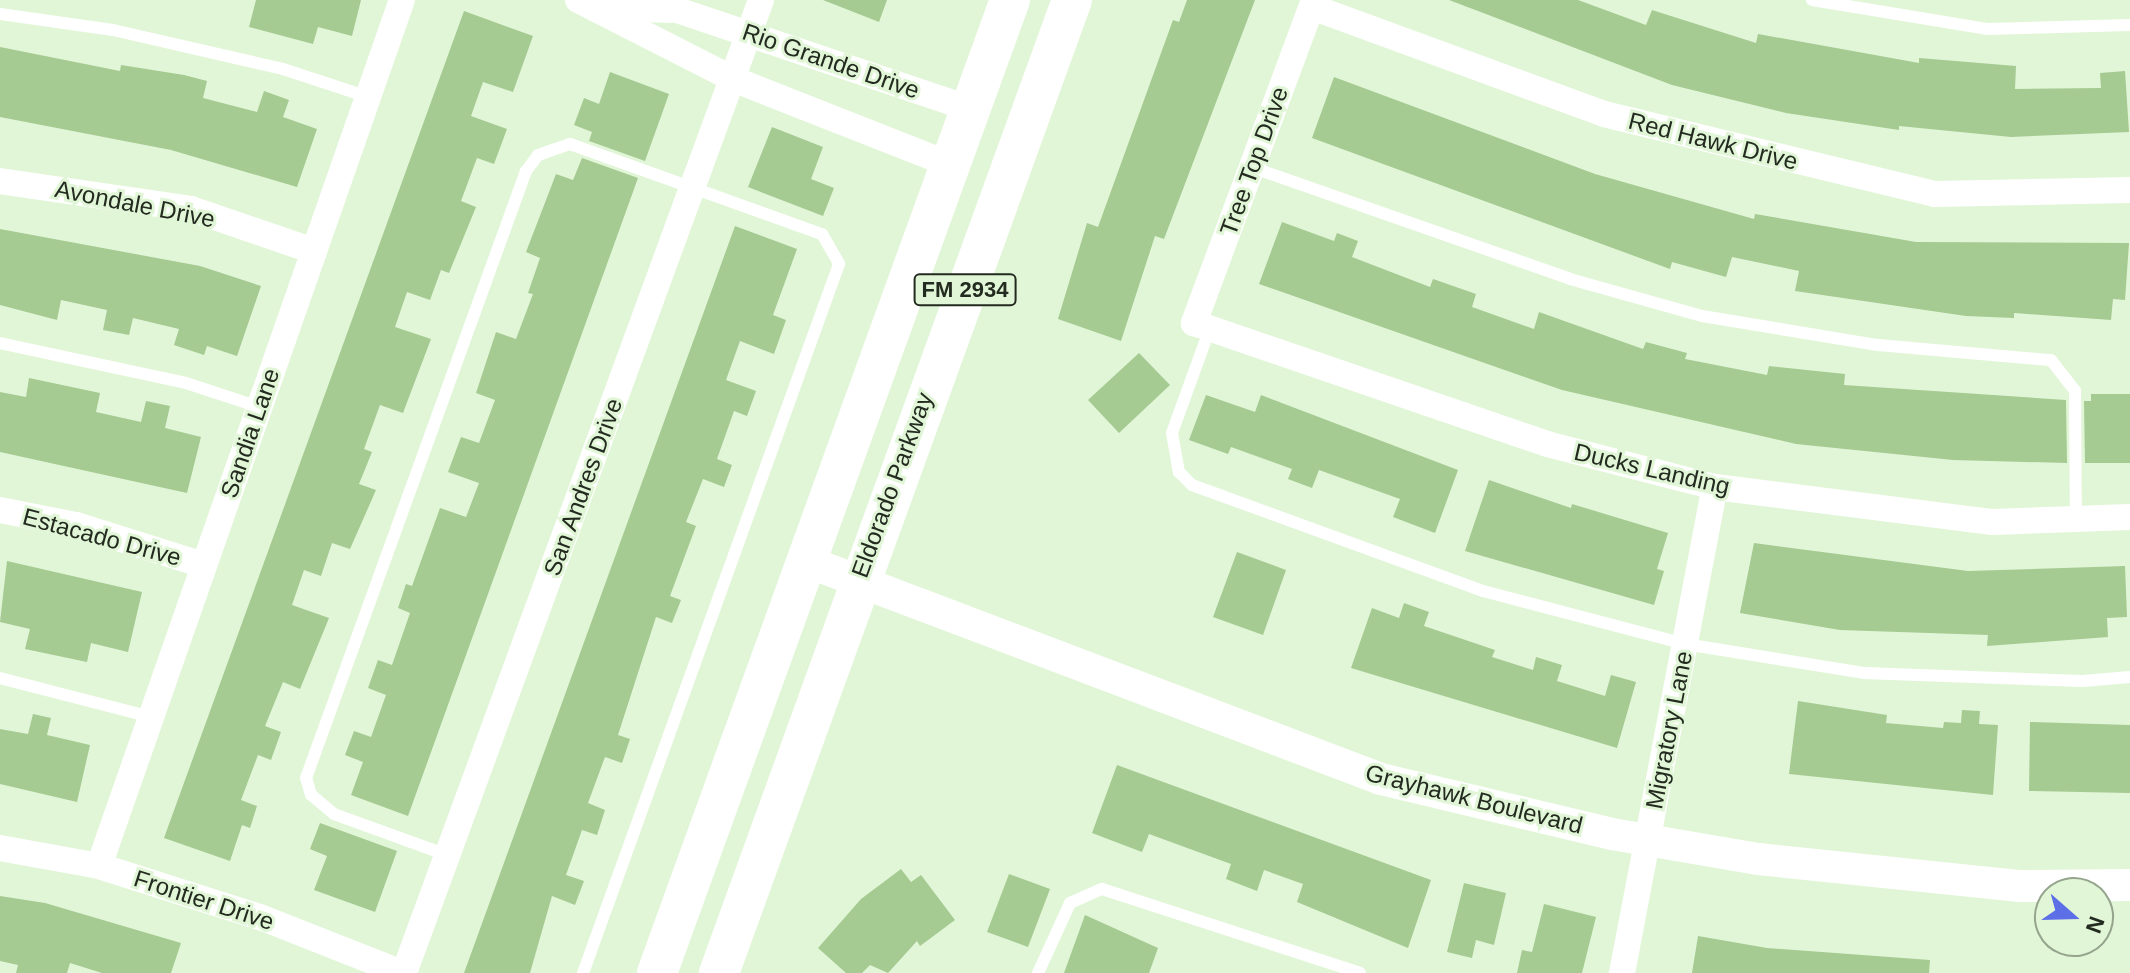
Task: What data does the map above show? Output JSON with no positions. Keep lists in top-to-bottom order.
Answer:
{
  "streets": {
    "main road": ["FM 2934", "Eldorado Parkway"],
    "street": [
      "Rio Grande Drive",
      "Red Hawk Drive",
      "Tree Top Drive",
      "Avondale Drive",
      "Sandia Lane",
      "Ducks Landing",
      "San Andres Drive",
      "Estacado Drive",
      "Migratory Lane",
      "Grayhawk Boulevard",
      "Frontier Drive"
    ]
  },
  "crossings": [
    ["Rio Grande Drive", "FM 2934"],
    ["Rio Grande Drive", "San Andres Drive"],
    ["Red Hawk Drive", "Tree Top Drive"],
    ["Tree Top Drive", "Ducks Landing"],
    ["Avondale Drive", "Sandia Lane"],
    ["FM 2934", "Grayhawk Boulevard"],
    ["Sandia Lane", "Estacado Drive"],
    ["Sandia Lane", "Frontier Drive"],
    ["Ducks Landing", "Migratory Lane"],
    ["Eldorado Parkway", "Grayhawk Boulevard"],
    ["San Andres Drive", "Frontier Drive"],
    ["Migratory Lane", "Grayhawk Boulevard"]
  ],
  "north": "right"
}
